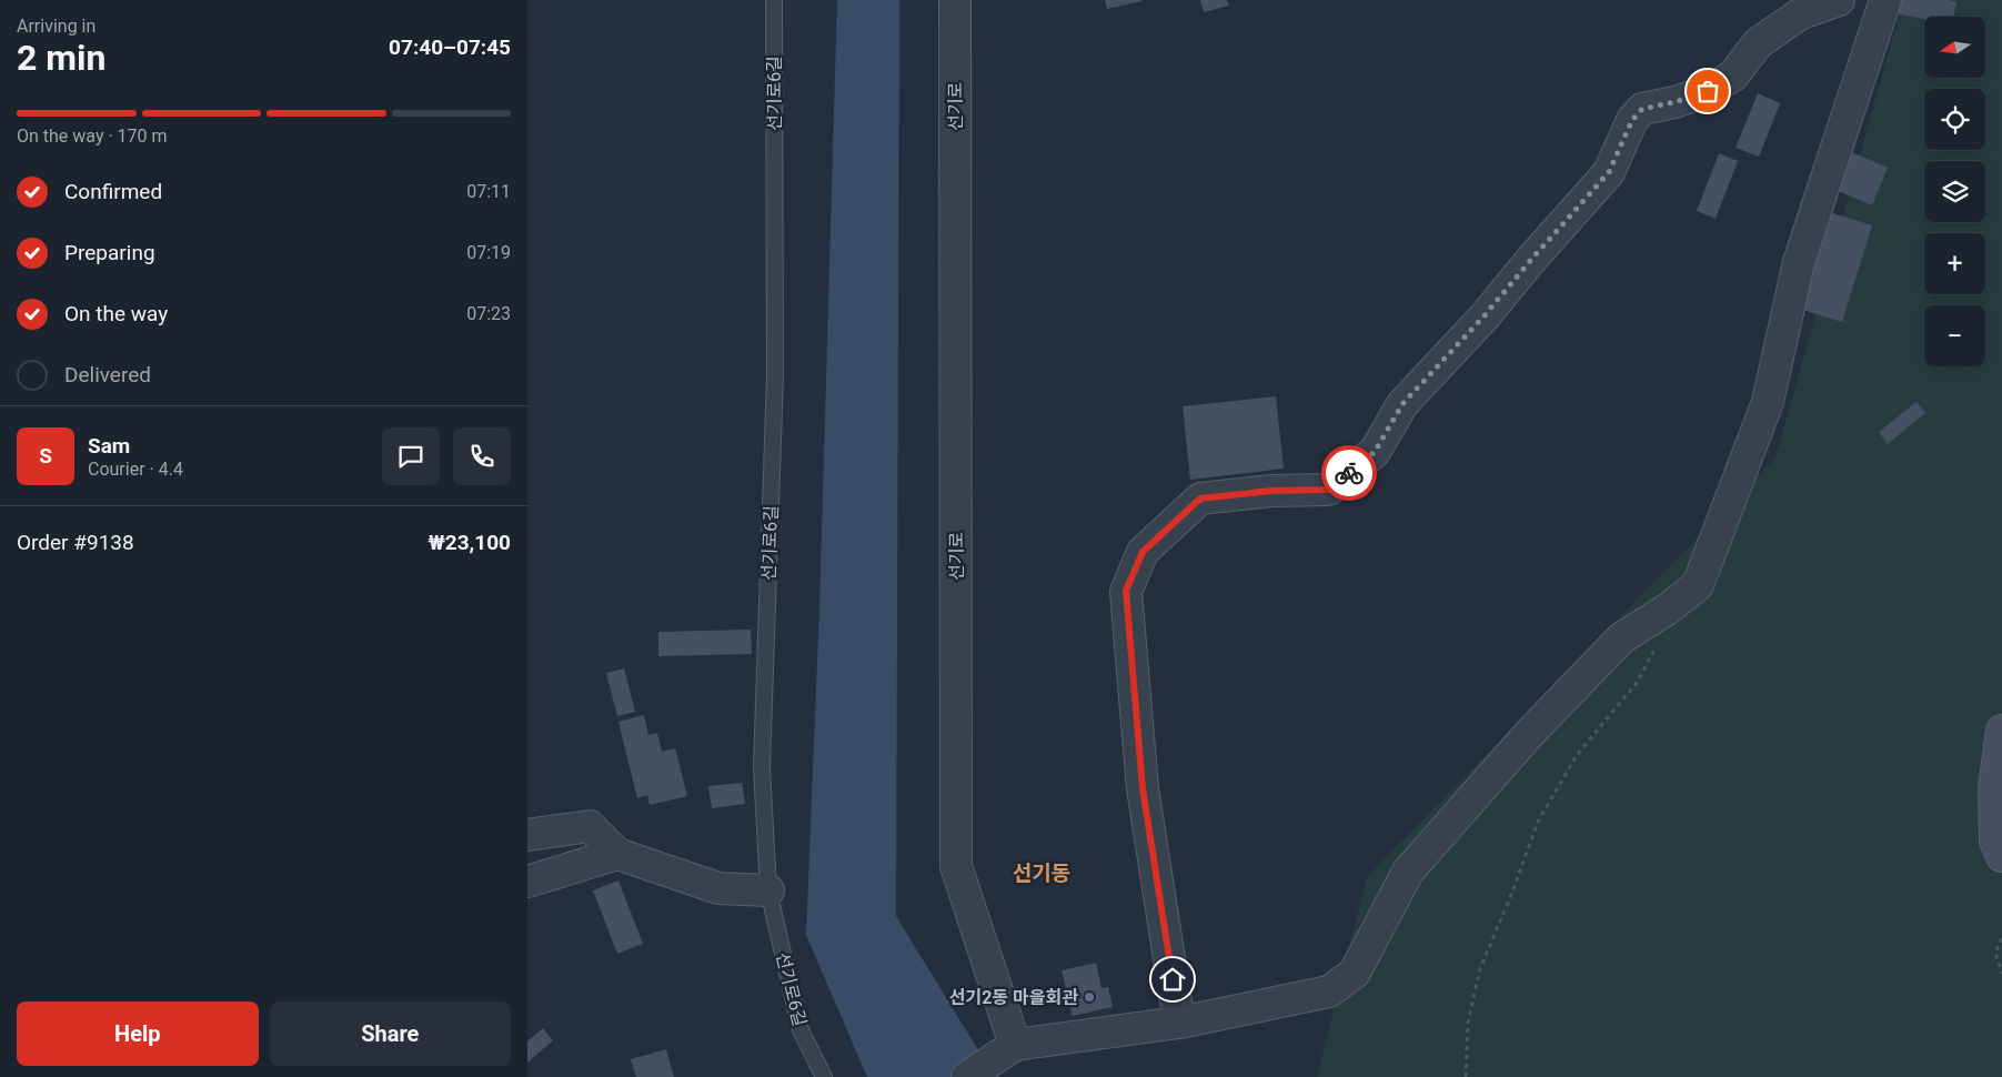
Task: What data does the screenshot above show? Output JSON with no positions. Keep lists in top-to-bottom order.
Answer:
{
  "streets": {
    "street": ["선기로"],
    "lane": ["선기로6길"]
  },
  "districts": ["선기동"],
  "places": ["선기2동 마을회관"],
  "north": "left",
  "page": {
    "heading": ["2 min", "Arriving in", "07:40–07:45"],
    "panel": [
      "Sam",
      "Courier · 4.4",
      "Order #9138",
      "₩23,100"
    ],
    "map_buttons": ["+", "−"],
    "bar": "On the way · 170 m",
    "list": [
      ["Confirmed", "07:11"],
      ["Preparing", "07:19"],
      ["On the way", "07:23"],
      "Delivered"
    ],
    "round": "S",
    "buttons": ["Help", "Share"]
  }
}
